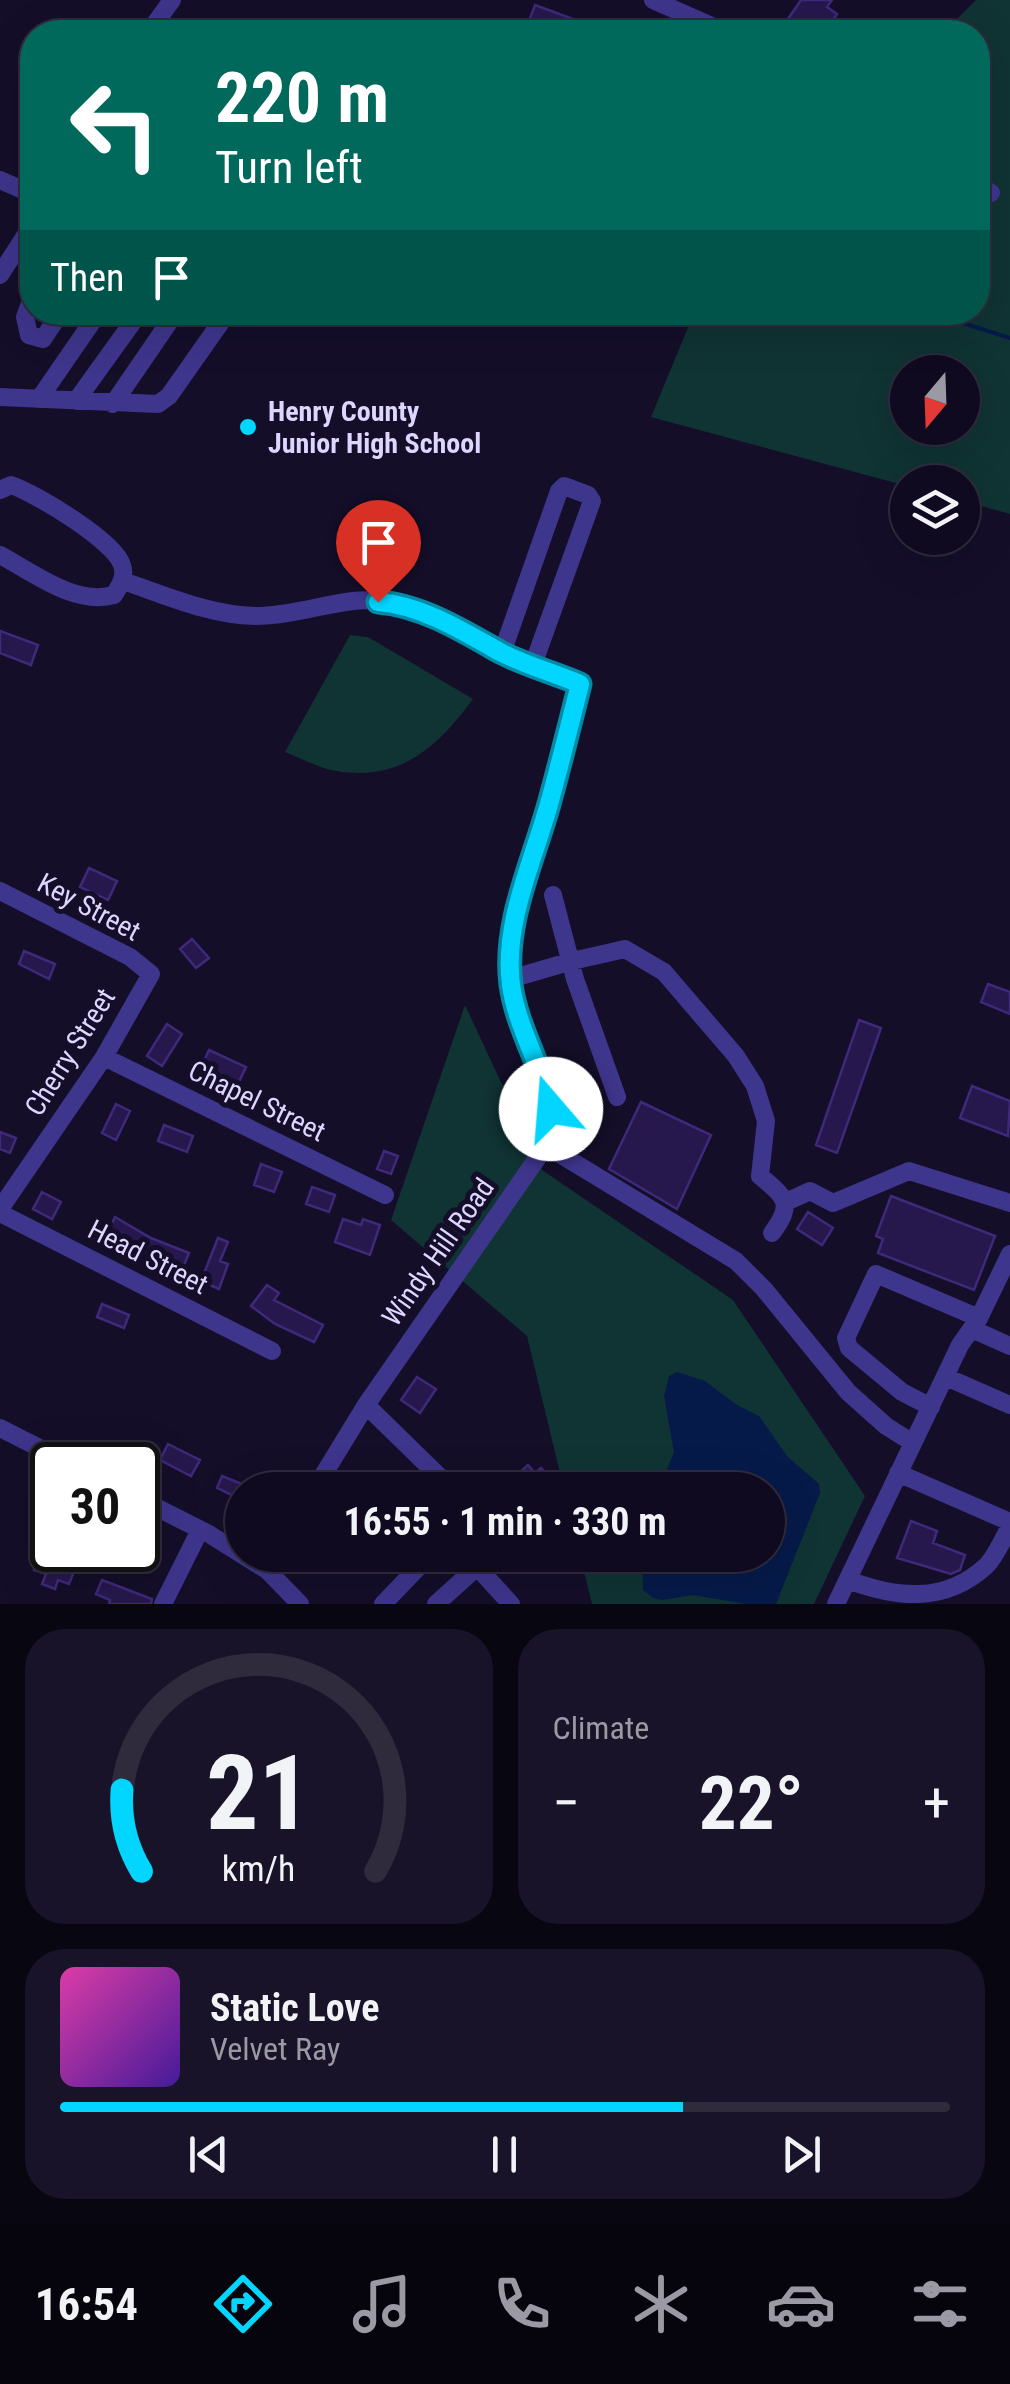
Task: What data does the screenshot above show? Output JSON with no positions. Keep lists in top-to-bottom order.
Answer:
{
  "streets": {
    "street": [
      "Key Street",
      "Cherry Street",
      "Chapel Street",
      "Windy Hill Road",
      "Head Street"
    ]
  },
  "crossings": [
    ["Key Street", "Cherry Street"],
    ["Cherry Street", "Chapel Street"],
    ["Cherry Street", "Head Street"]
  ],
  "places": ["Henry County Junior High School"],
  "north": "bottom",
  "page": {
    "turn": ["220 m", "Turn left"],
    "then": "Then",
    "limit": "30",
    "trip": "16:55 · 1 min · 330 m",
    "tile": "Climate",
    "heat": ["−", "22°", "+"],
    "song": ["Static Love", "Velvet Ray"],
    "tabs": "16:54",
    "gauge": ["21", "km/h"]
  }
}
